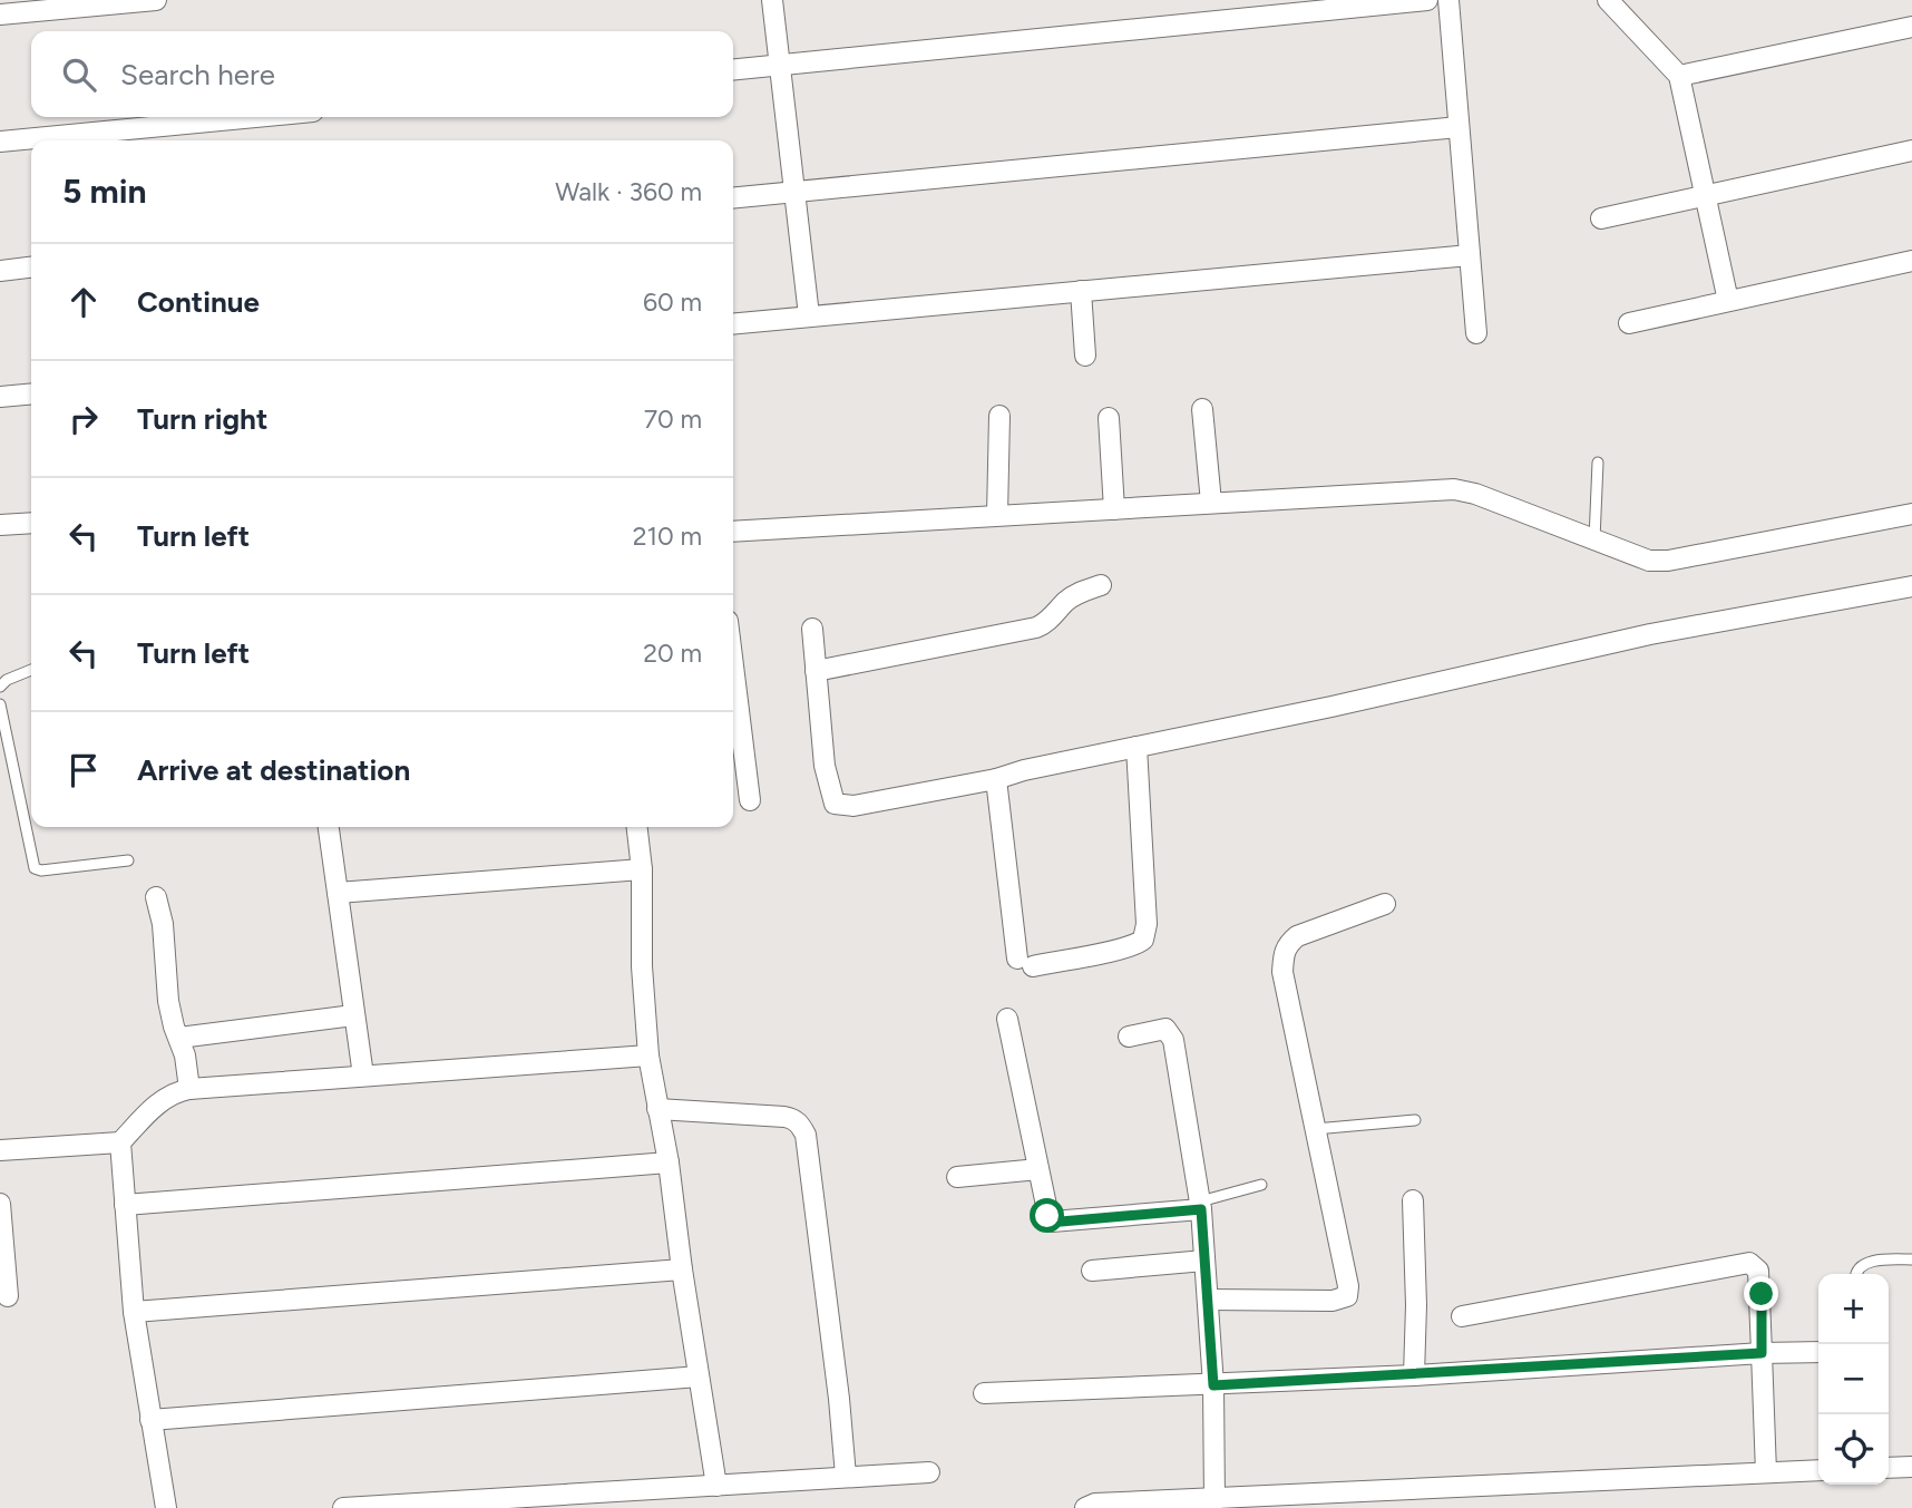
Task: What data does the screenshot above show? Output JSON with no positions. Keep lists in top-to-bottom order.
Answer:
{
  "page": {
    "search": "Search here",
    "heading": ["5 min", "Walk · 360 m"],
    "list": [
      ["Continue", "60 m"],
      ["Turn right", "70 m"],
      ["Turn left", "210 m"],
      ["Turn left", "20 m"],
      "Arrive at destination"
    ],
    "map_buttons": ["+", "−"]
  }
}
